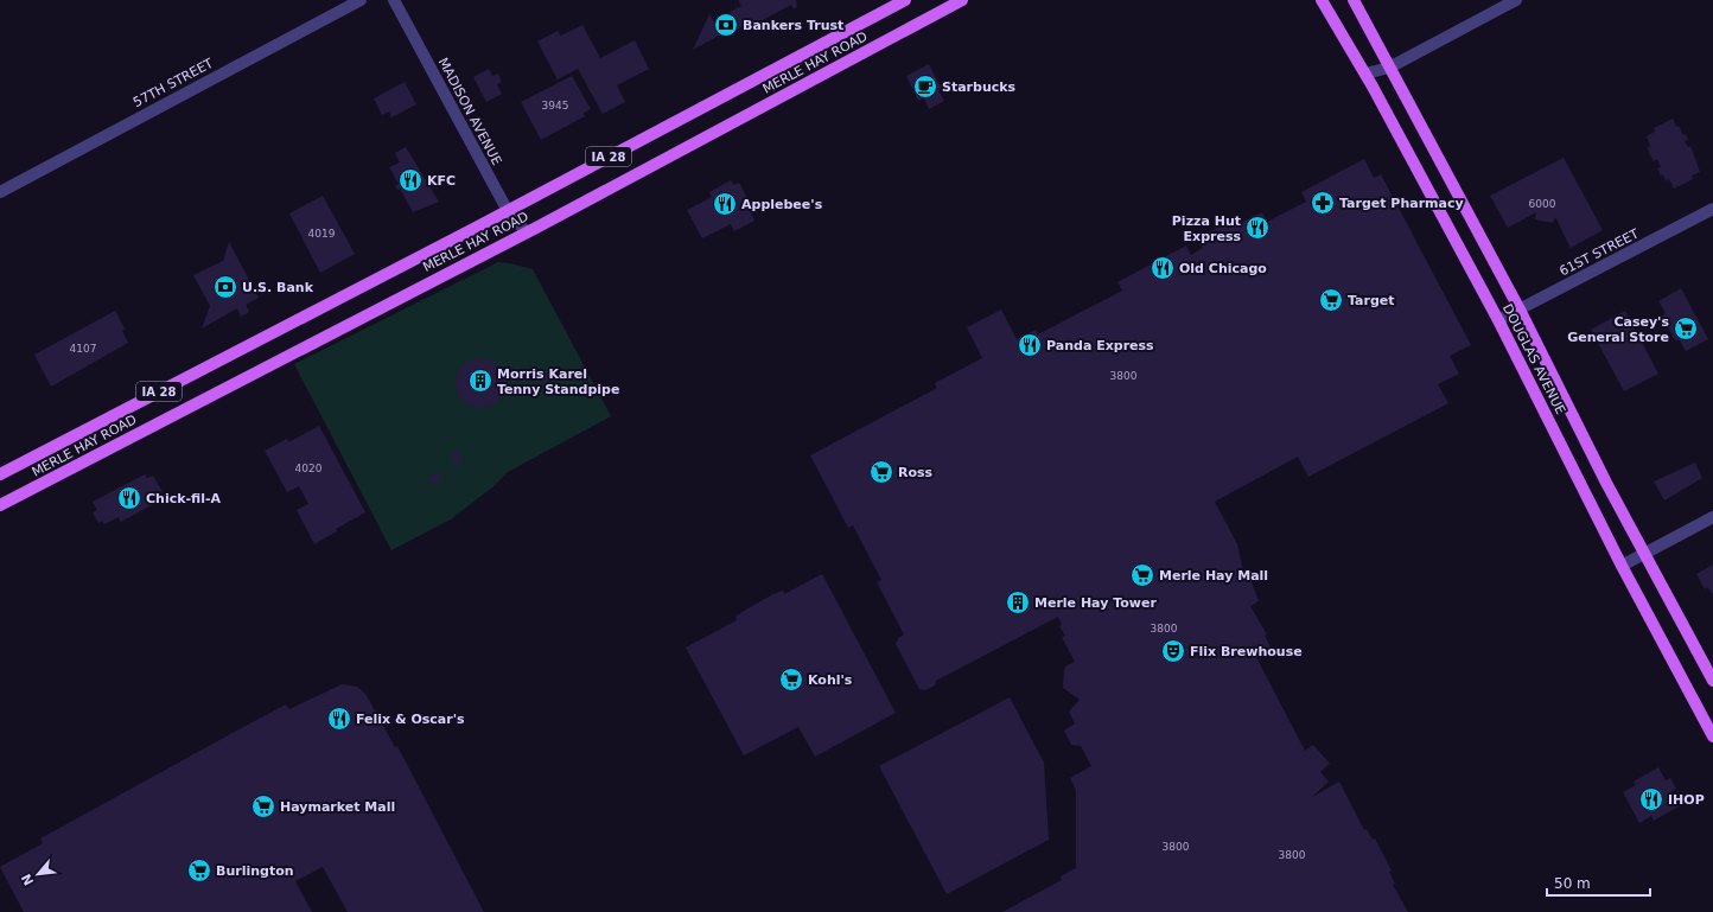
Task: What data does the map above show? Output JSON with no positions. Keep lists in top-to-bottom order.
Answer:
{
  "streets": {
    "main road": ["MERLE HAY ROAD", "IA 28", "DOUGLAS AVENUE"],
    "street": ["57TH STREET", "MADISON AVENUE", "61ST STREET"]
  },
  "crossings": [
    ["MERLE HAY ROAD", "MADISON AVENUE"],
    ["61ST STREET", "DOUGLAS AVENUE"]
  ],
  "places": {
    "bank": ["Bankers Trust", "U.S. Bank"],
    "cafe": ["Starbucks"],
    "restaurant": [
      "KFC",
      "Applebee's",
      "Pizza Hut Express",
      "Old Chicago",
      "Panda Express",
      "Chick-fil-A",
      "Felix & Oscar's",
      "IHOP"
    ],
    "pharmacy": ["Target Pharmacy"],
    "supermarket": [
      "Target",
      "Casey's General Store",
      "Ross",
      "Merle Hay Mall",
      "Kohl's",
      "Haymarket Mall",
      "Burlington"
    ],
    "building": ["Morris Karel Tenny Standpipe", "Merle Hay Tower"],
    "theatre": ["Flix Brewhouse"]
  },
  "house_numbers": [
    "3945",
    "6000",
    "4019",
    "4107",
    "3800",
    "4020",
    "3800",
    "3800",
    "3800"
  ],
  "scale_bar": "50 m",
  "north": "bottom left"
}
